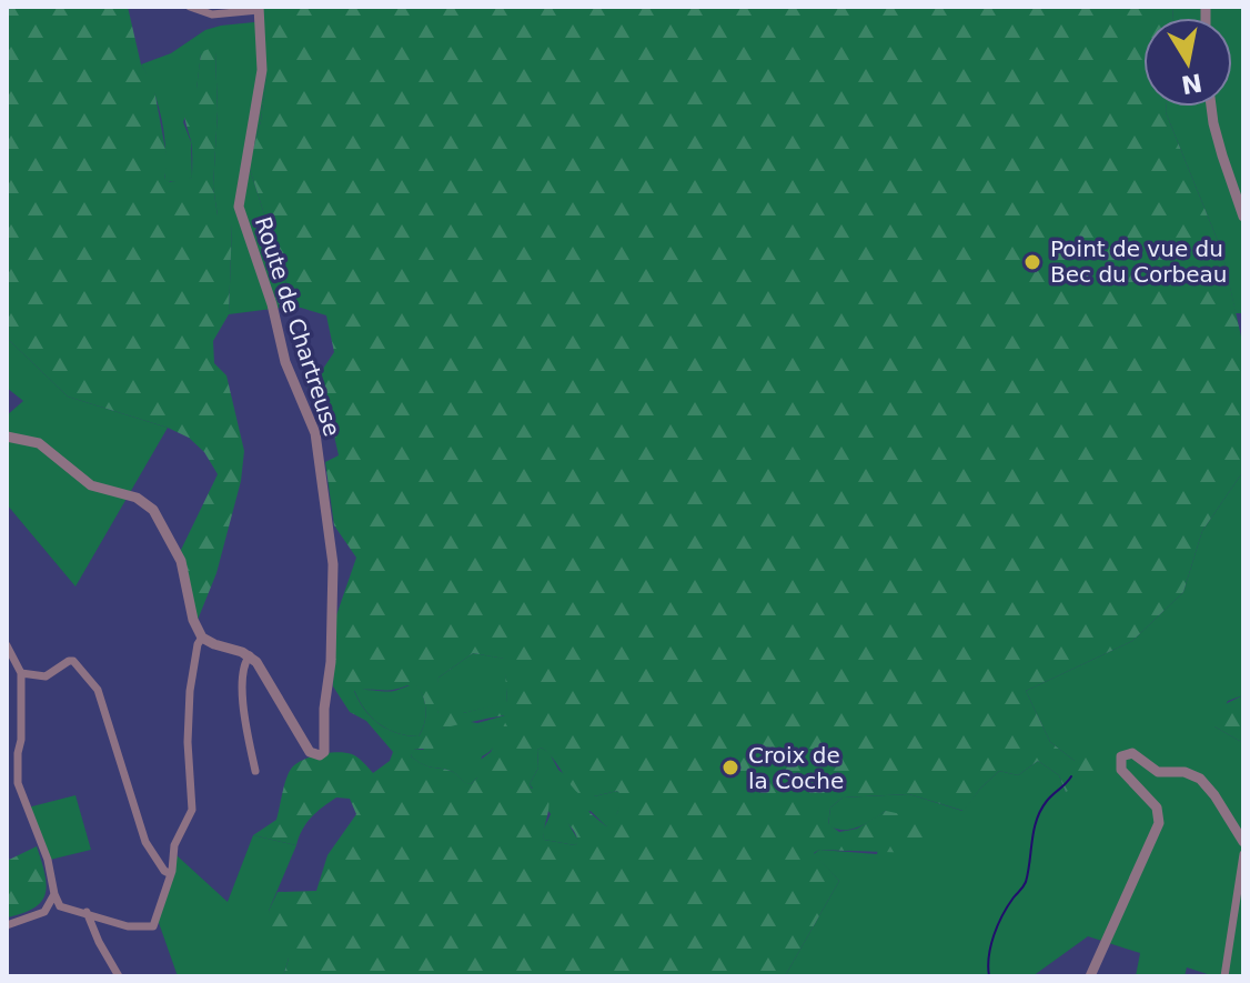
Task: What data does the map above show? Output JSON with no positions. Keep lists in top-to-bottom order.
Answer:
{
  "streets": {
    "street": ["Route de Chartreuse"]
  },
  "places": ["Point de vue du Bec du Corbeau", "Croix de la Coche"],
  "north": "bottom"
}
